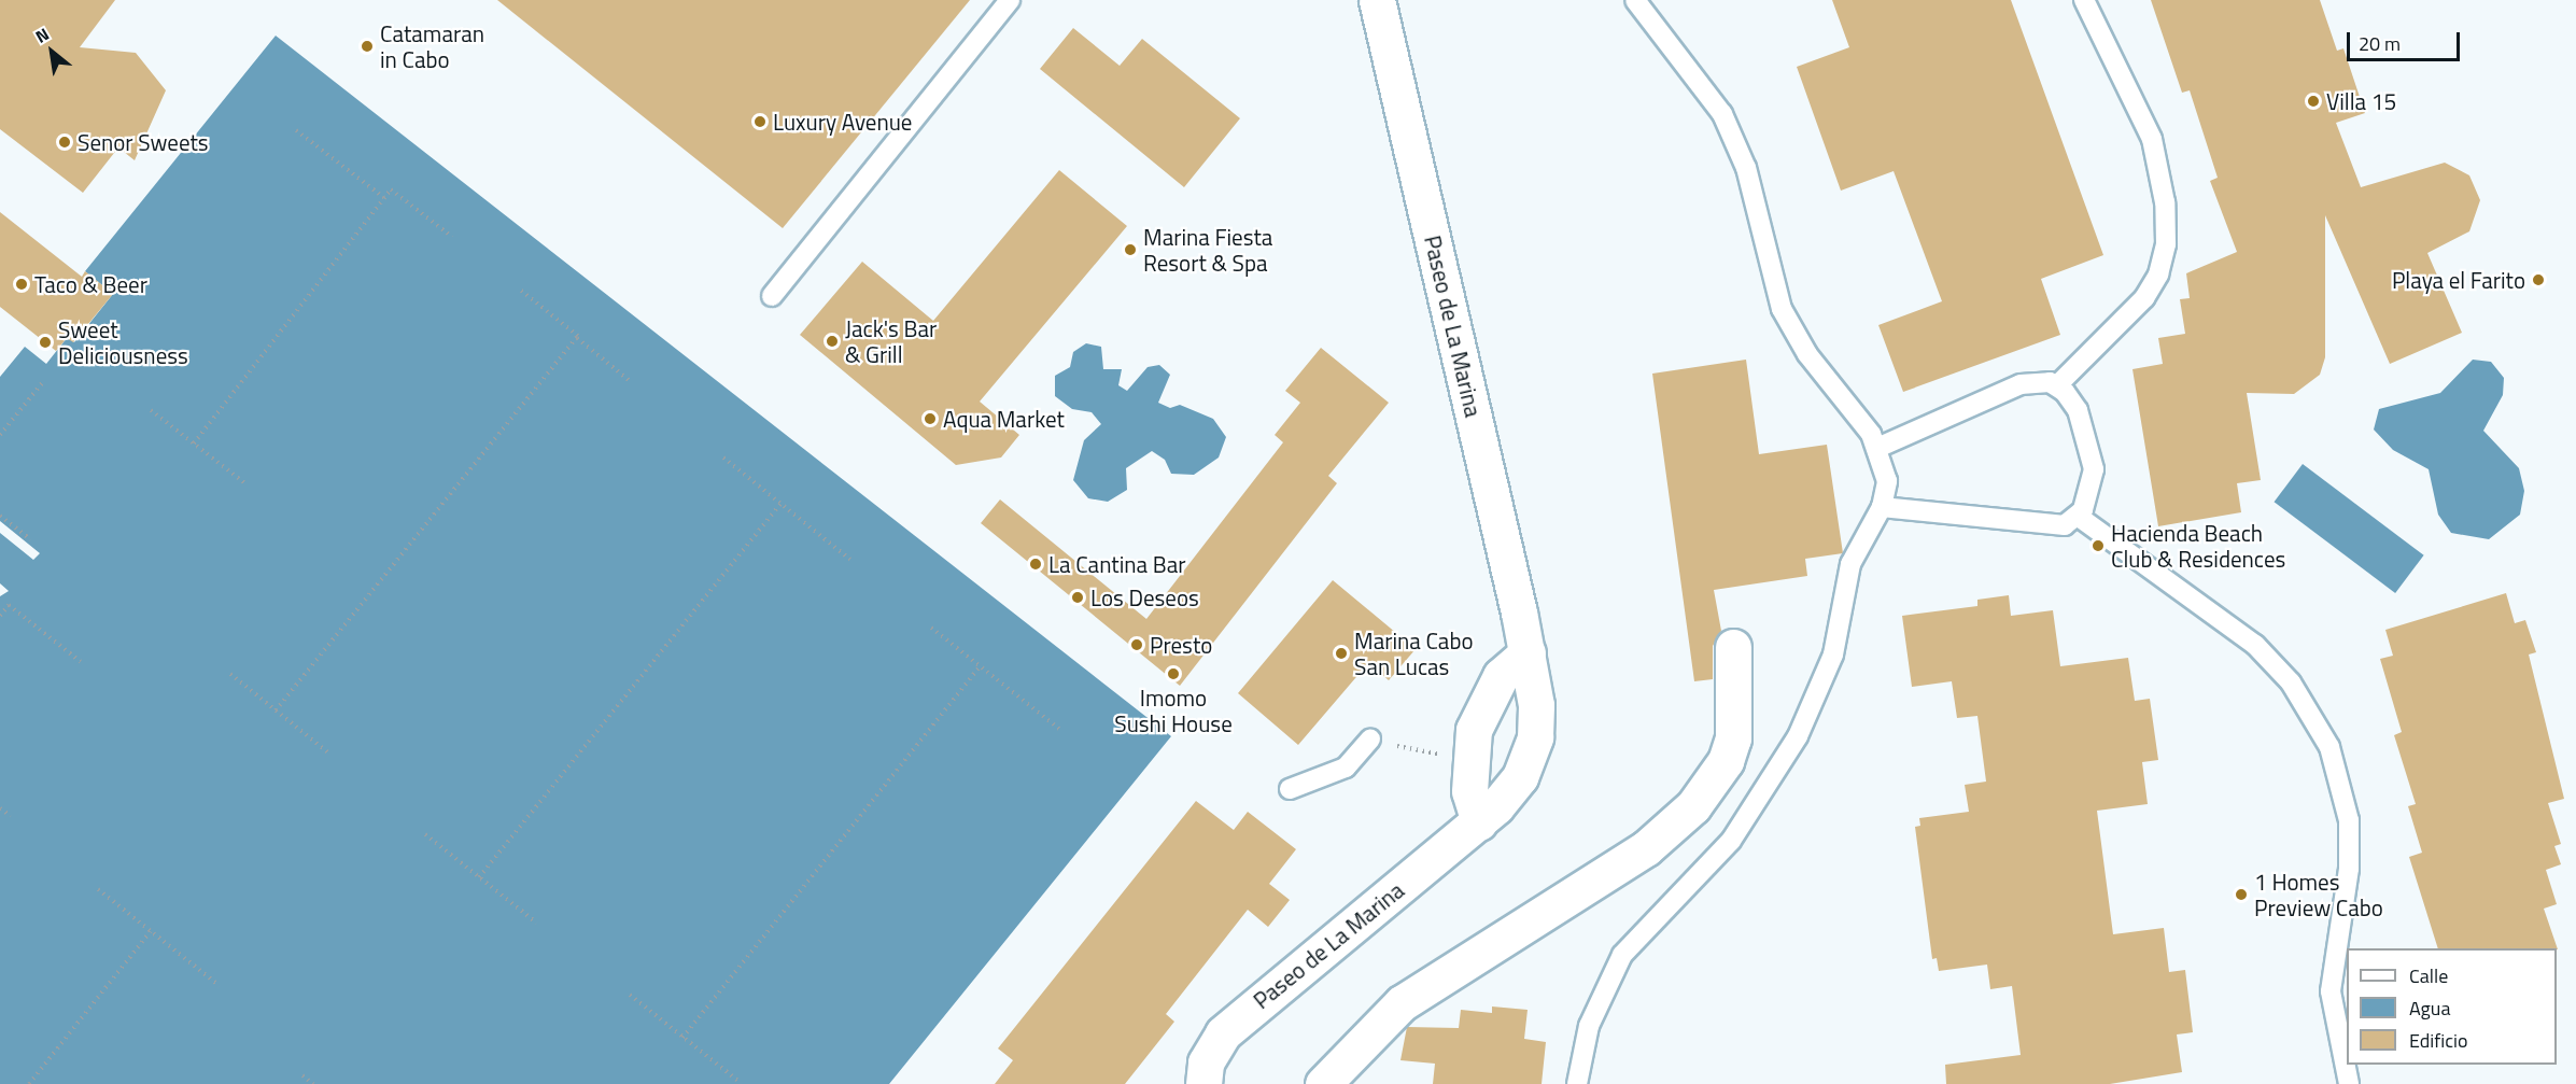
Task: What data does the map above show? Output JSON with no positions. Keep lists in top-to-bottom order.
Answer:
{
  "streets": {
    "street": ["Paseo de La Marina"]
  },
  "places": [
    "Catamaran in Cabo",
    "Villa 15",
    "Luxury Avenue",
    "Senor Sweets",
    "Marina Fiesta Resort & Spa",
    "Playa el Farito",
    "Taco & Beer",
    "Jack's Bar & Grill",
    "Sweet Deliciousness",
    "Aqua Market",
    "Hacienda Beach Club & Residences",
    "La Cantina Bar",
    "Los Deseos",
    "Presto",
    "Marina Cabo San Lucas",
    "Imomo Sushi House",
    "1 Homes Preview Cabo"
  ],
  "legend": ["Calle", "Agua", "Edificio"],
  "scale_bar": "20 m",
  "north": "top left"
}
